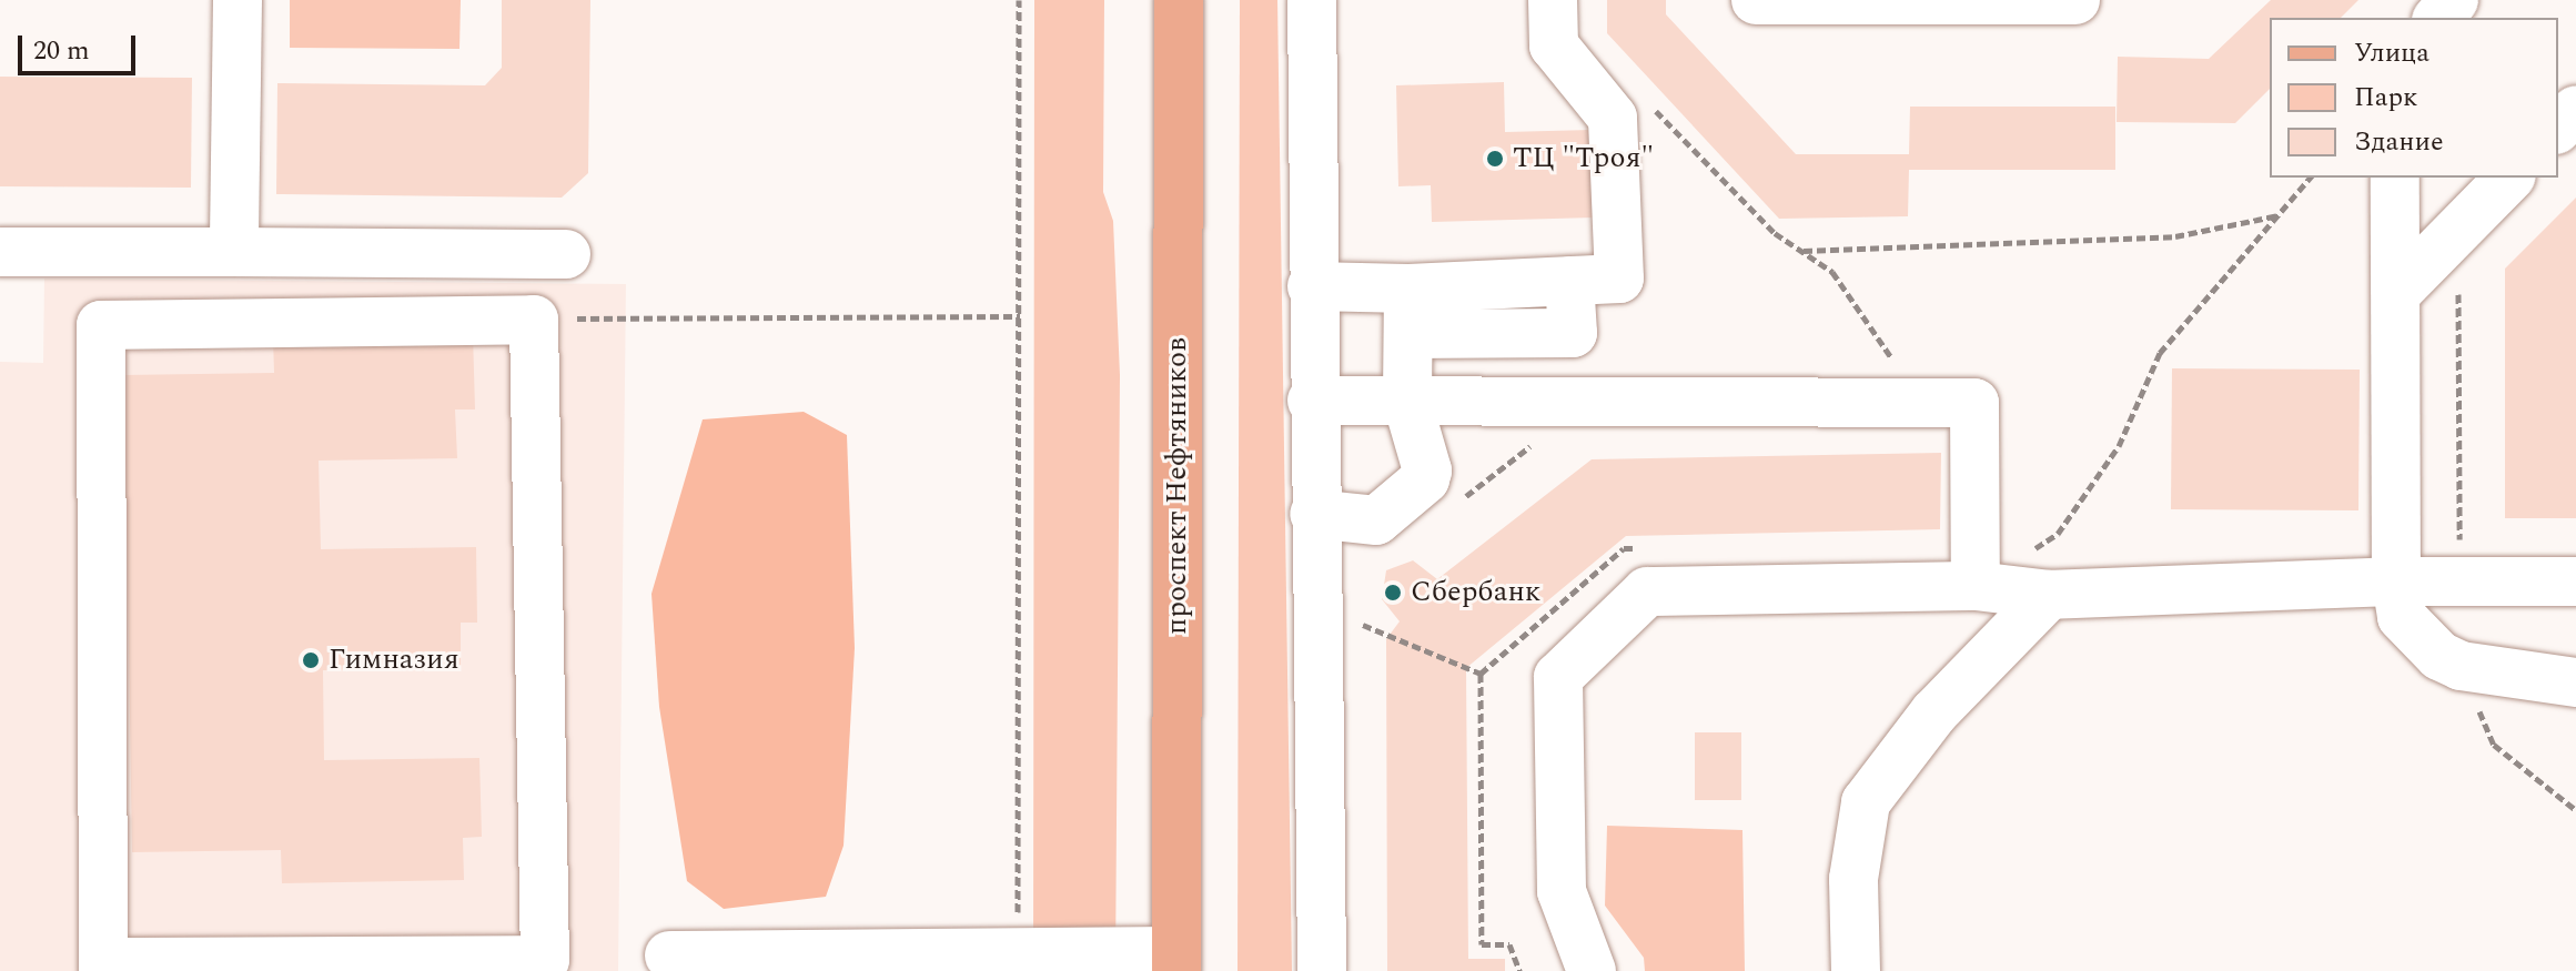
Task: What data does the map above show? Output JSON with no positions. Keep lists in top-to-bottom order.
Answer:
{
  "streets": {
    "main road": ["проспект Нефтяников"]
  },
  "places": ["ТЦ \"Троя\"", "Сбербанк", "Гимназия"],
  "legend": ["Улица", "Парк", "Здание"],
  "scale_bar": "20 m"
}
